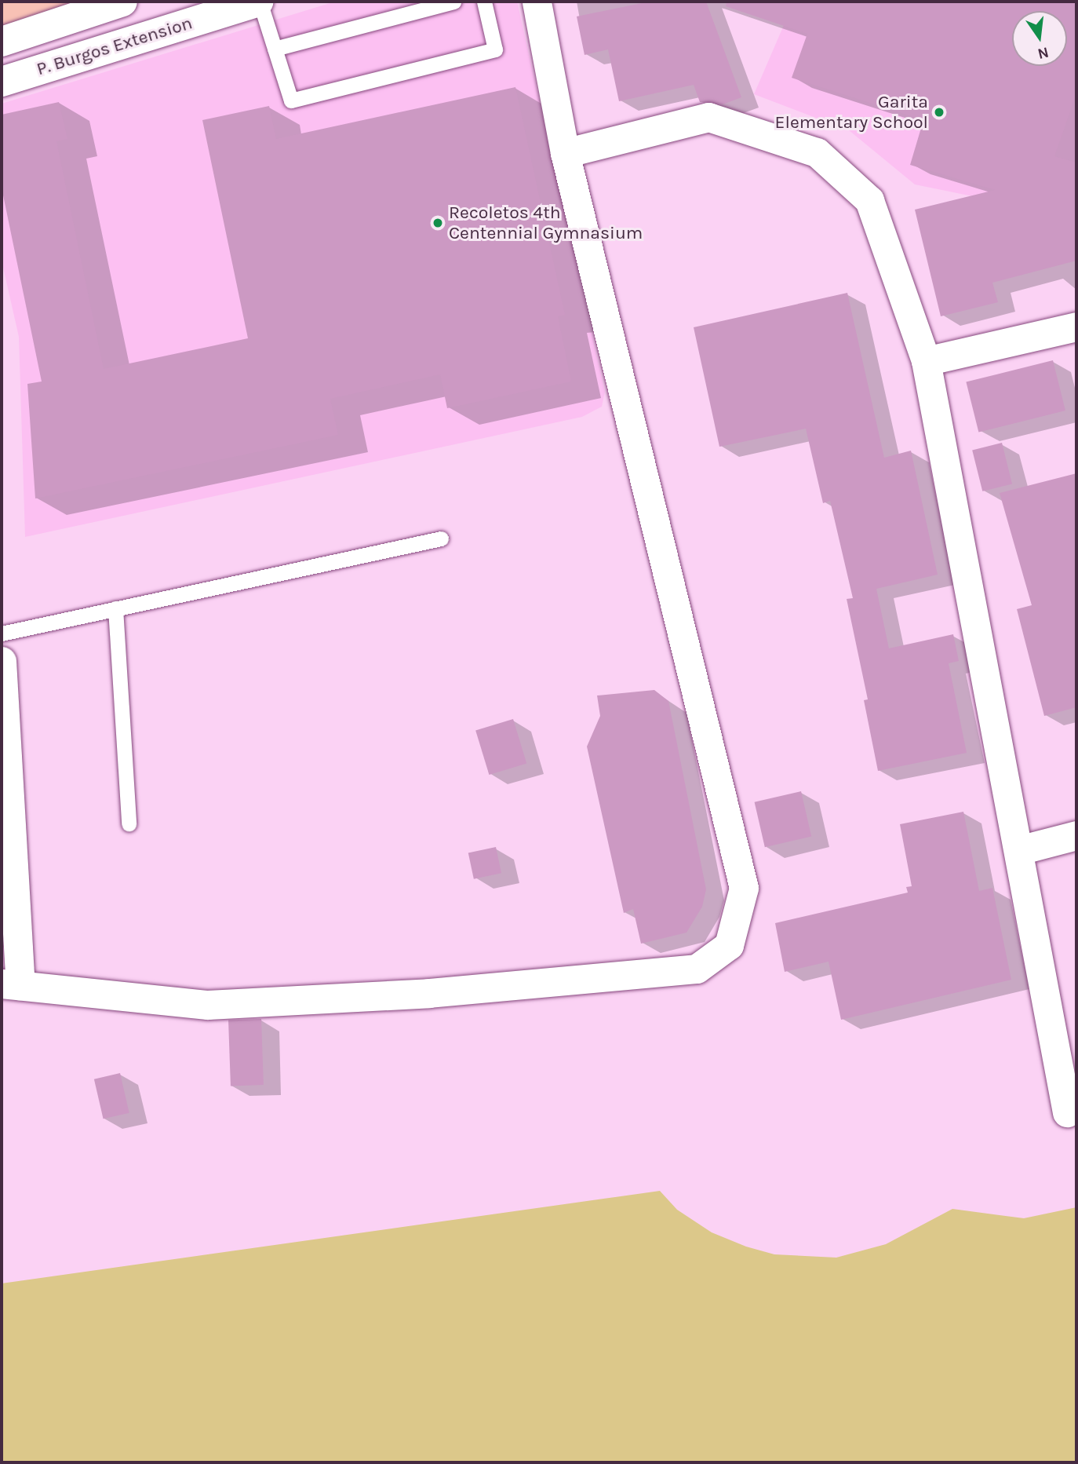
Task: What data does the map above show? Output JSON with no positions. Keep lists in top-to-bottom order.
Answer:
{
  "streets": {
    "main road": ["P. Burgos Extension"]
  },
  "places": ["Garita Elementary School", "Recoletos 4th Centennial Gymnasium"],
  "north": "bottom"
}
